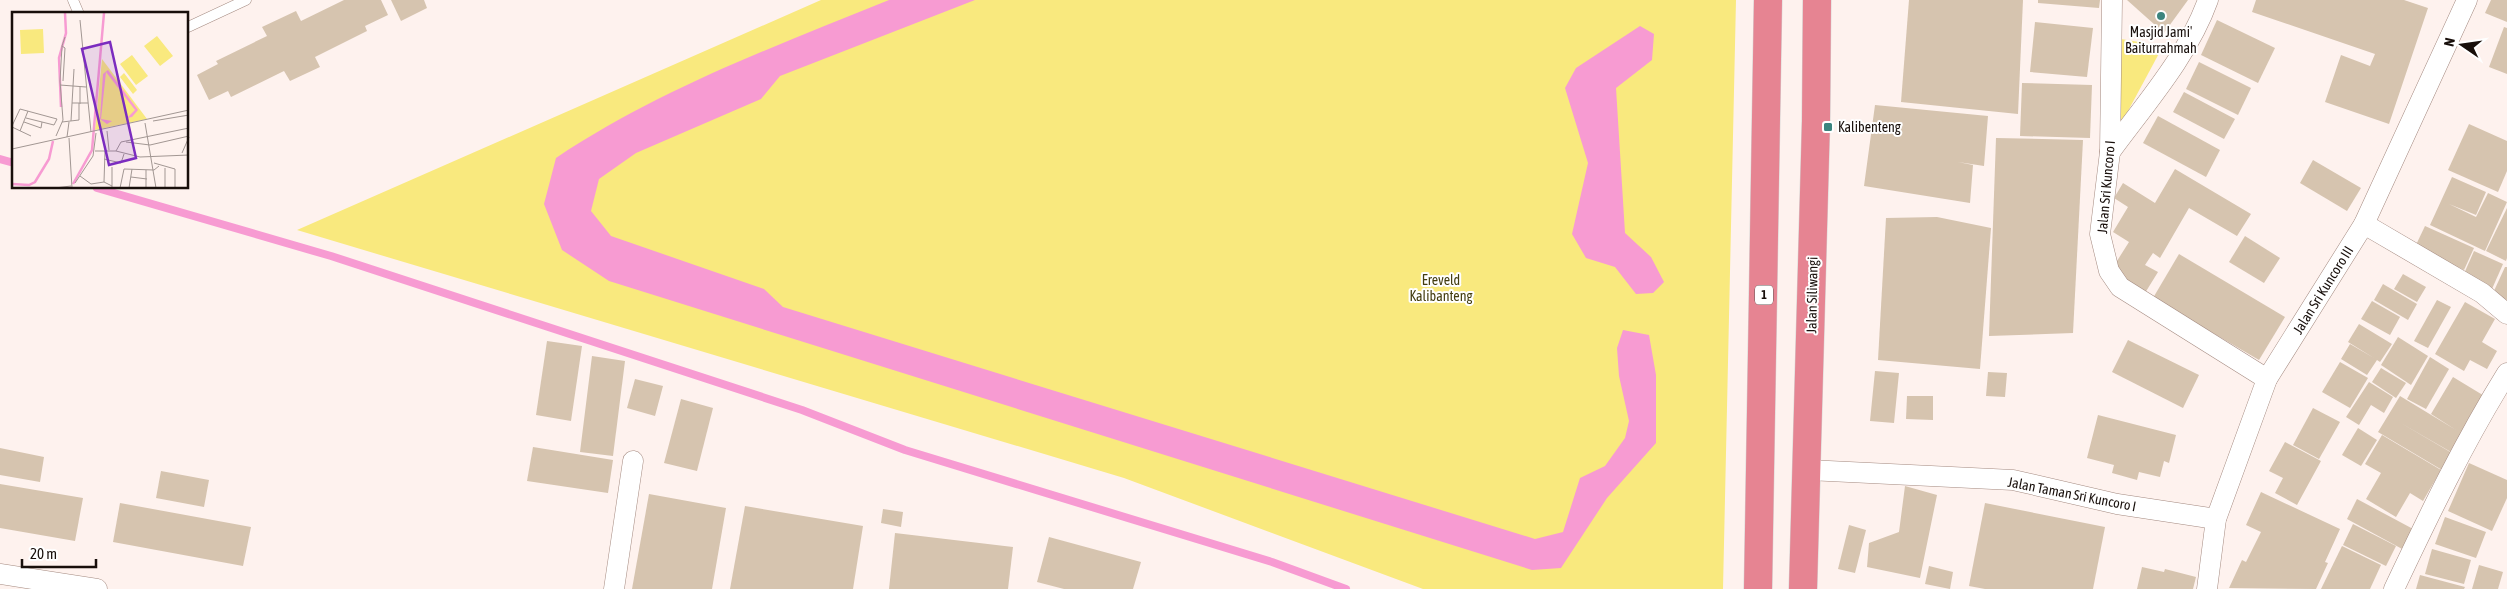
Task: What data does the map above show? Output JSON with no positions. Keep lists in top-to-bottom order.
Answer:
{
  "streets": {
    "highway": ["1", "Jalan Siliwangi"],
    "street": ["Jalan Sri Kuncoro I", "Jalan Sri Kuncoro III", "Jalan Taman Sri Kuncoro I"]
  },
  "crossings": [
    ["Jalan Sri Kuncoro I", "Jalan Sri Kuncoro III"],
    ["Jalan Sri Kuncoro III", "Jalan Taman Sri Kuncoro I"],
    ["Jalan Siliwangi", "Jalan Taman Sri Kuncoro I"]
  ],
  "parks": ["Ereveld Kalibanteng"],
  "places": {
    "other": ["Masjid Jami' Baiturrahmah"],
    "transit": ["Kalibenteng"]
  },
  "scale_bar": "20 m",
  "north": "left"
}
